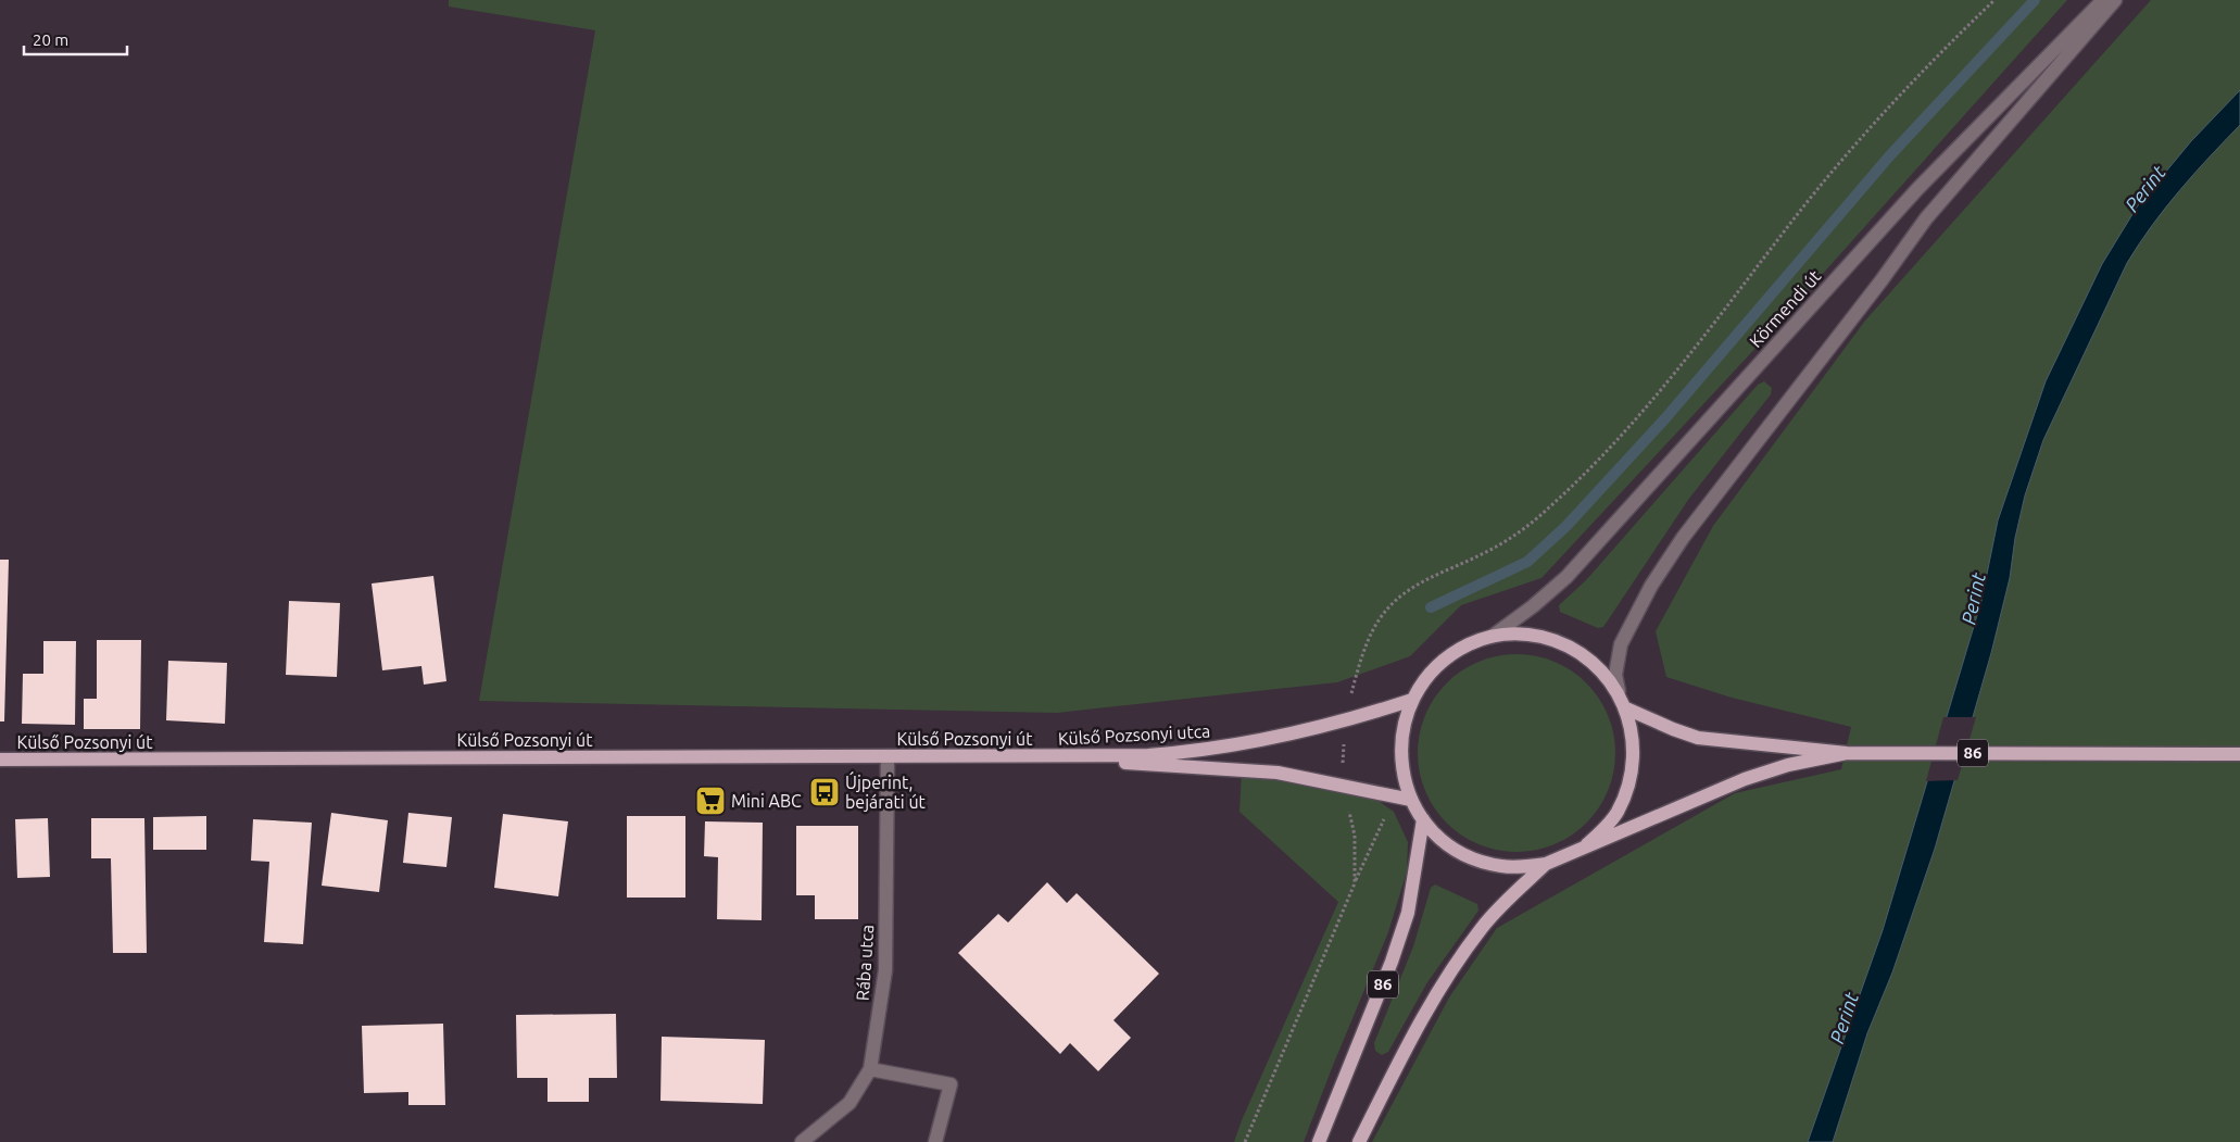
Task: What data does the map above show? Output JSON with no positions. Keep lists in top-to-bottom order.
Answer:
{
  "streets": {
    "main road": ["Külső Pozsonyi utca", "Külső Pozsonyi út", "86"],
    "street": ["Körmendi út", "Rába utca"]
  },
  "crossings": [
    ["Körmendi út", "86"],
    ["Külső Pozsonyi utca", "Külső Pozsonyi út"],
    ["Külső Pozsonyi utca", "86"],
    ["Külső Pozsonyi út", "Rába utca"]
  ],
  "water": ["Perint"],
  "places": {
    "bus stop": ["Újperint, bejárati út"],
    "supermarket": ["Mini ABC"]
  },
  "scale_bar": "20 m"
}
